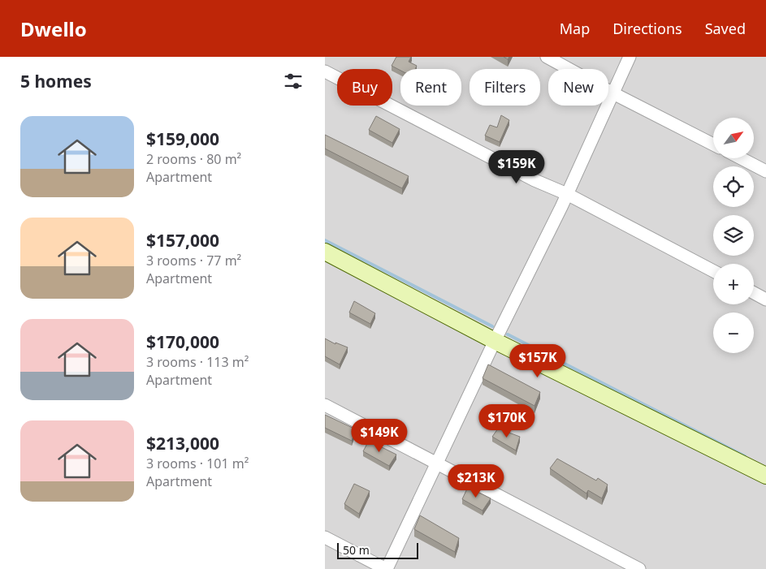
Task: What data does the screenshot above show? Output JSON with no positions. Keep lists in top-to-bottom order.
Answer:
{
  "scale_bar": "50 m",
  "north": "top right",
  "page": {
    "header": "Dwello",
    "nav": ["Map", "Directions", "Saved"],
    "heading": "5 homes",
    "chip": [
      "Buy",
      "Rent",
      "Filters",
      "New"
    ],
    "list": [
      {
        "name": "$159,000",
        "note": "2 rooms · 80 m² · Apartment"
      },
      {
        "name": "$157,000",
        "note": "3 rooms · 77 m² · Apartment"
      },
      {
        "name": "$170,000",
        "note": "3 rooms · 113 m² · Apartment"
      },
      {
        "name": "$213,000",
        "note": "3 rooms · 101 m² · Apartment"
      }
    ],
    "map_buttons": ["+", "−"],
    "price": [
      "$159K",
      "$157K",
      "$170K",
      "$149K",
      "$213K"
    ],
    "scale": "50 m"
  }
}
